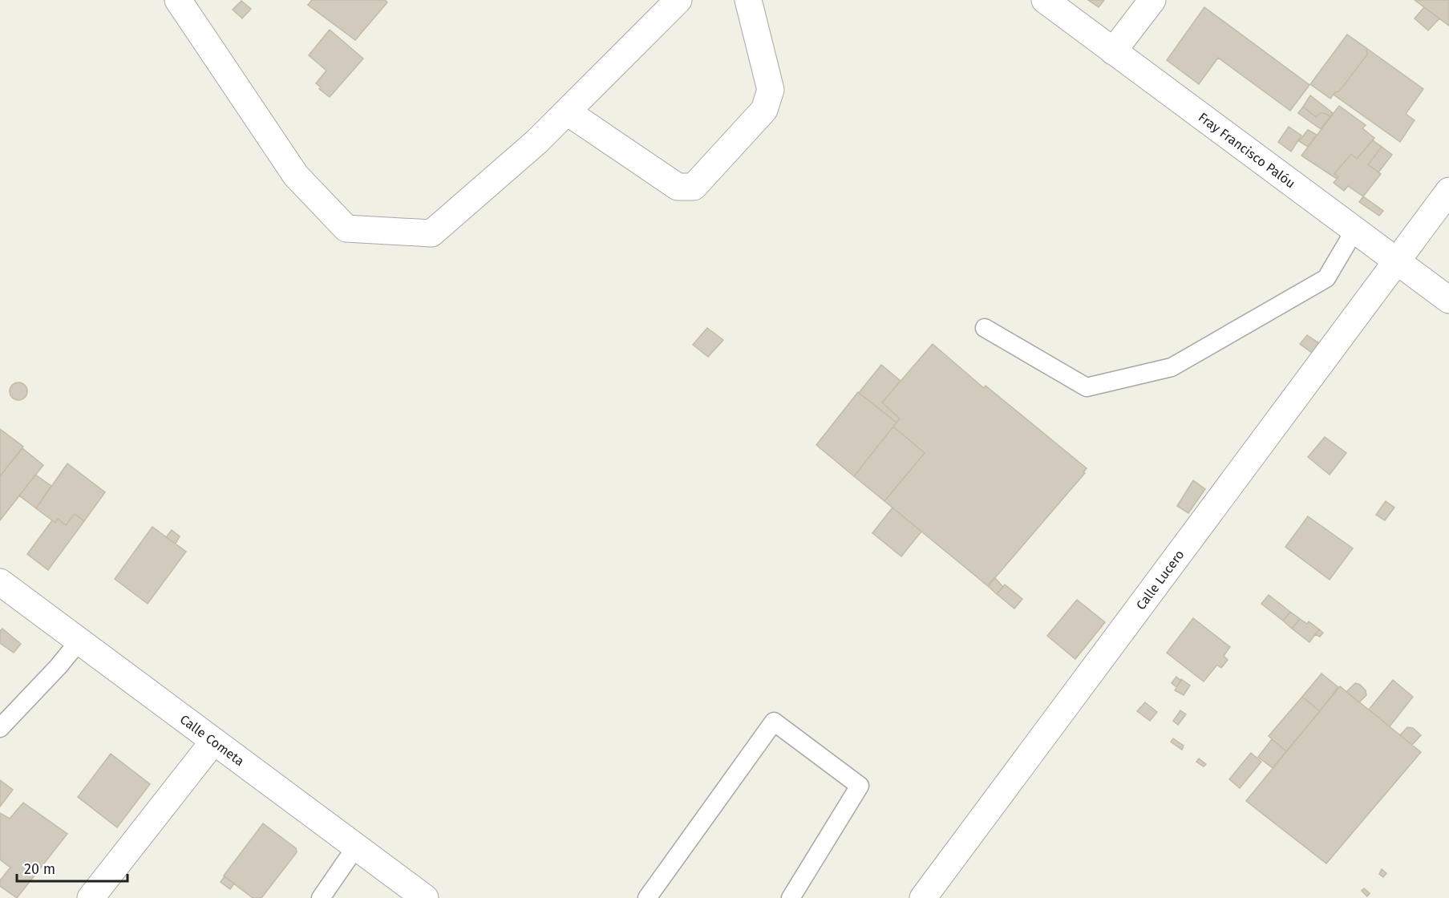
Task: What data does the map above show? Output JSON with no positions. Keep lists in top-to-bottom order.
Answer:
{
  "streets": {
    "street": ["Fray Francisco Palóu", "Calle Lucero", "Calle Cometa"]
  },
  "crossings": [
    ["Fray Francisco Palóu", "Calle Lucero"]
  ],
  "scale_bar": "20 m"
}
